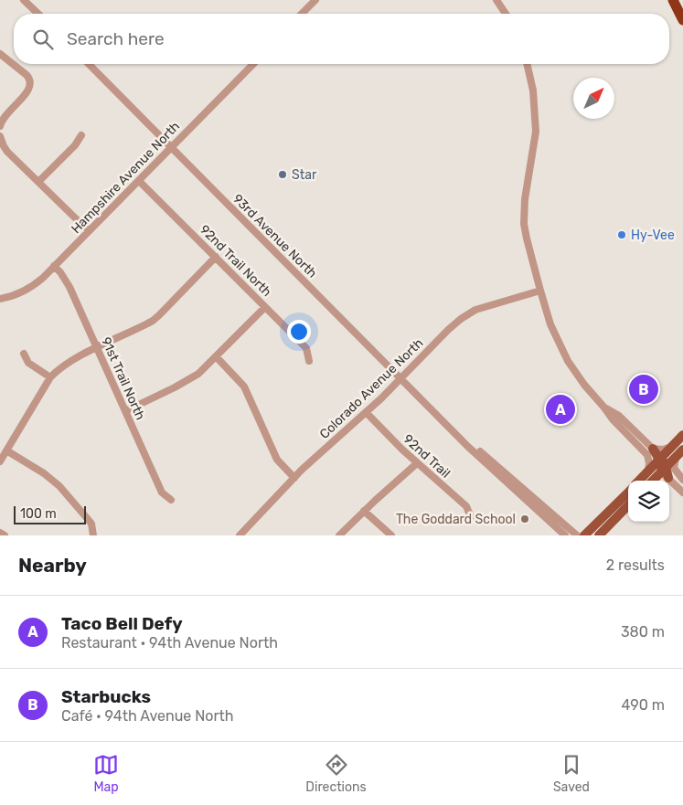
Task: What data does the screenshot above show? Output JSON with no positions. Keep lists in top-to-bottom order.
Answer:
{
  "streets": {
    "street": [
      "Hampshire Avenue North",
      "93rd Avenue North",
      "92nd Trail North",
      "91st Trail North",
      "Colorado Avenue North",
      "92nd Trail"
    ]
  },
  "crossings": [
    ["Hampshire Avenue North", "93rd Avenue North"],
    ["Hampshire Avenue North", "92nd Trail North"],
    ["Hampshire Avenue North", "91st Trail North"],
    ["93rd Avenue North", "Colorado Avenue North"],
    ["Colorado Avenue North", "92nd Trail"]
  ],
  "places": ["Star", "Hy-Vee", "The Goddard School"],
  "scale_bar": "100 m",
  "north": "top right",
  "page": {
    "search": "Search here",
    "pins": ["B", "A"],
    "scale": "100 m",
    "heading": ["Nearby", "2 results"],
    "list": [
      {
        "mark": "A",
        "name": "Taco Bell Defy",
        "note": "Restaurant · 94th Avenue North",
        "value": "380 m"
      },
      {
        "mark": "B",
        "name": "Starbucks",
        "note": "Café · 94th Avenue North",
        "value": "490 m"
      }
    ],
    "nav": ["Map", "Directions", "Saved"]
  }
}
